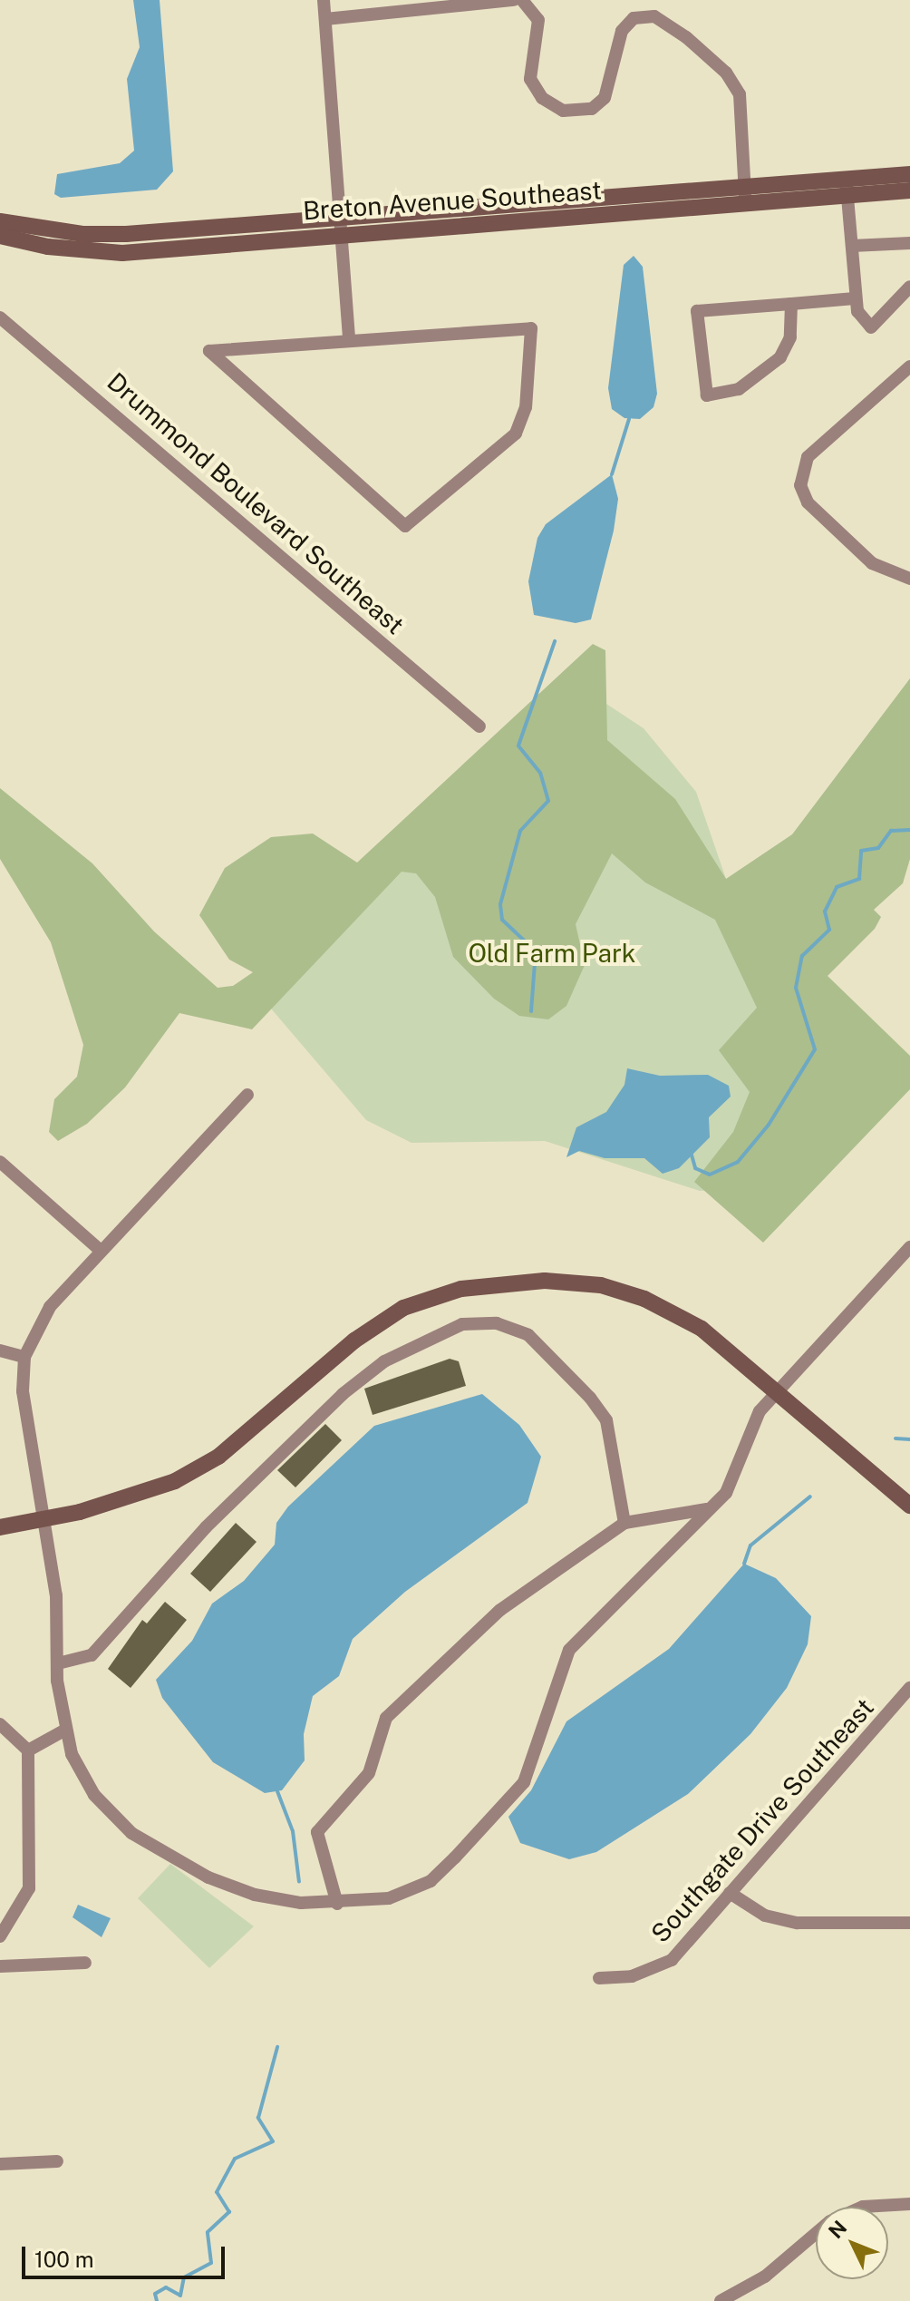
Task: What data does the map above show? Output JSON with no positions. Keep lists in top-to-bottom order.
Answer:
{
  "streets": {
    "main road": ["Breton Avenue Southeast"],
    "street": ["Drummond Boulevard Southeast", "Southgate Drive Southeast"]
  },
  "parks": ["Old Farm Park"],
  "scale_bar": "100 m",
  "north": "top left"
}
